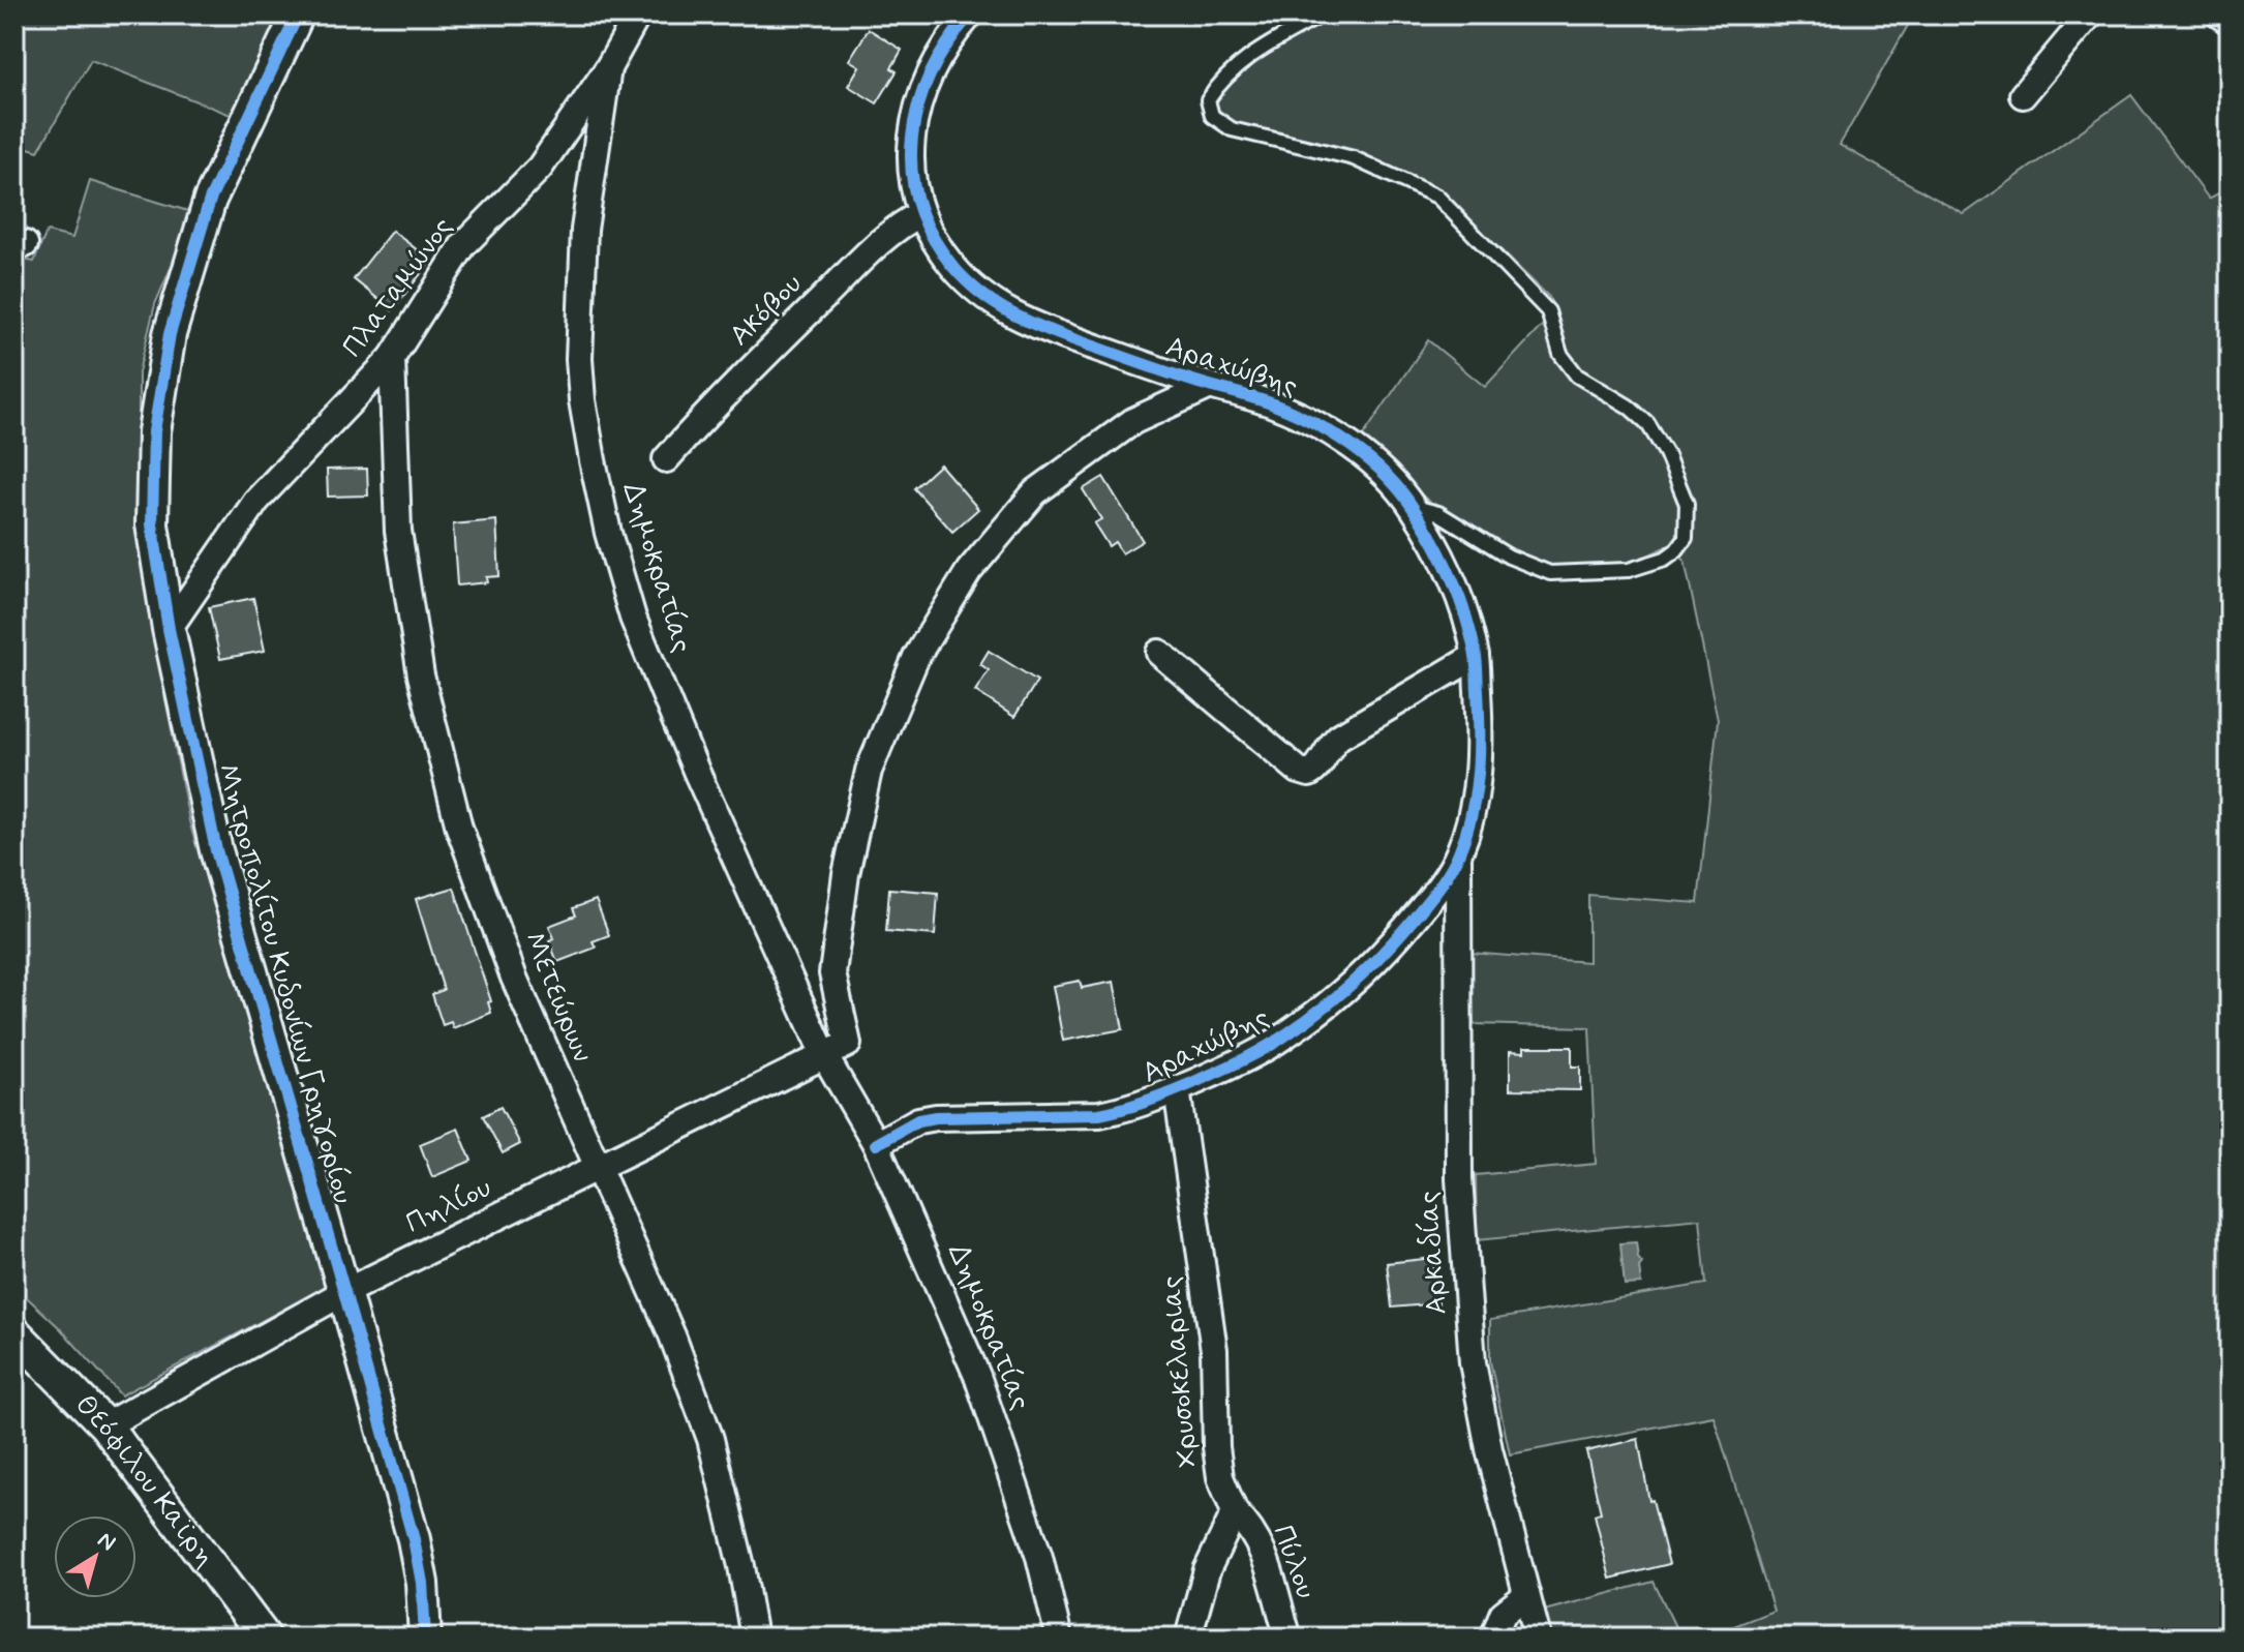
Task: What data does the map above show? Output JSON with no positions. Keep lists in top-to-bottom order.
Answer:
{
  "streets": {
    "street": [
      "Πλαταμώνος",
      "Ακόβου",
      "Αραχώβης",
      "Δημοκρατίας",
      "Μητροπολίτου Κυδονίων Γρηγορίου",
      "Μετεώρων",
      "Πηλίου",
      "Αρκαδίας",
      "Χρυσοκελαριας",
      "Θεόφιλου Καϊρη",
      "Πύλου"
    ]
  },
  "crossings": [
    ["Πλαταμώνος", "Δημοκρατίας"],
    ["Πλαταμώνος", "Μητροπολίτου Κυδονίων Γρηγορίου"],
    ["Πλαταμώνος", "Μετεώρων"],
    ["Ακόβου", "Αραχώβης"],
    ["Αραχώβης", "Δημοκρατίας"],
    ["Αραχώβης", "Αρκαδίας"],
    ["Αραχώβης", "Χρυσοκελαριας"],
    ["Δημοκρατίας", "Πηλίου"],
    ["Μητροπολίτου Κυδονίων Γρηγορίου", "Πηλίου"],
    ["Μετεώρων", "Πηλίου"],
    ["Πηλίου", "Θεόφιλου Καϊρη"],
    ["Χρυσοκελαριας", "Πύλου"]
  ],
  "north": "top right"
}
